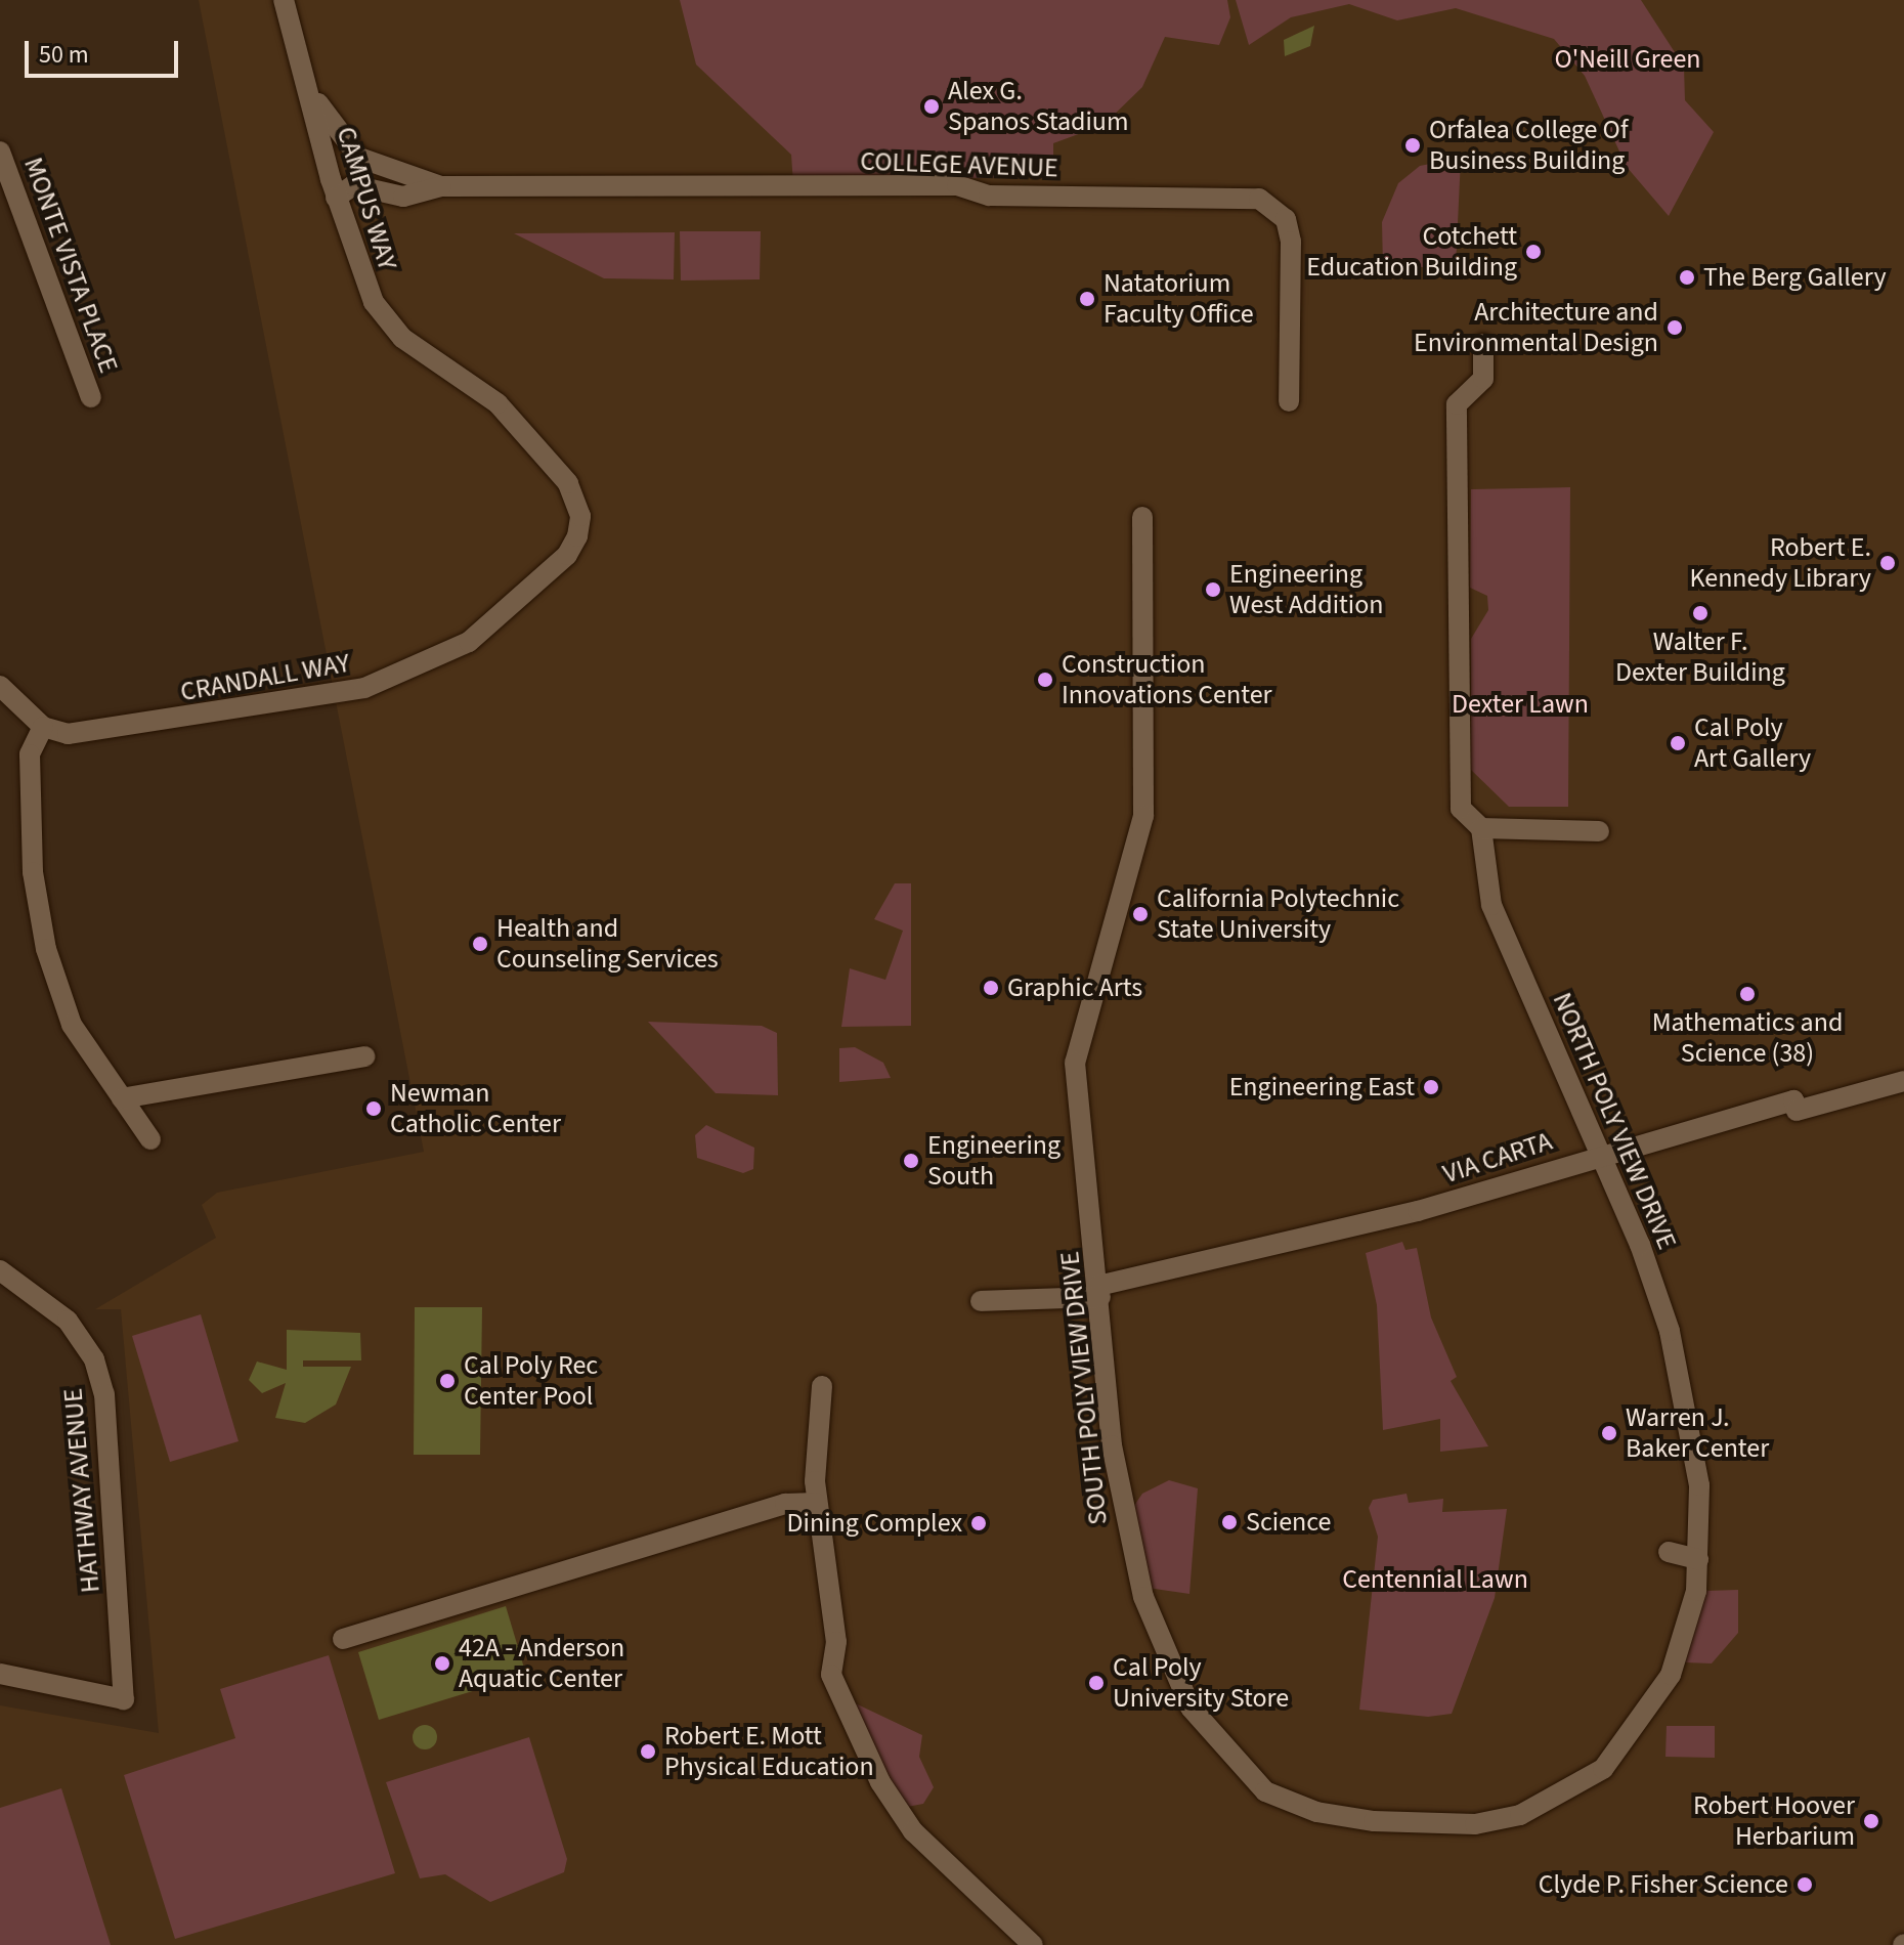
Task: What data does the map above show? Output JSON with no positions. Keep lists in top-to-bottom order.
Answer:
{
  "streets": {
    "street": [
      "COLLEGE AVENUE",
      "CAMPUS WAY",
      "MONTE VISTA PLACE",
      "CRANDALL WAY",
      "NORTH POLY VIEW DRIVE",
      "VIA CARTA",
      "SOUTH POLY VIEW DRIVE",
      "HATHWAY AVENUE"
    ]
  },
  "crossings": [
    ["COLLEGE AVENUE", "CAMPUS WAY"],
    ["CAMPUS WAY", "CRANDALL WAY"],
    ["NORTH POLY VIEW DRIVE", "VIA CARTA"],
    ["NORTH POLY VIEW DRIVE", "SOUTH POLY VIEW DRIVE"],
    ["VIA CARTA", "SOUTH POLY VIEW DRIVE"]
  ],
  "parks": ["O'Neill Green", "Dexter Lawn", "Centennial Lawn"],
  "places": [
    "Alex G. Spanos Stadium",
    "Orfalea College Of Business Building",
    "Cotchett Education Building",
    "The Berg Gallery",
    "Natatorium Faculty Office",
    "Architecture and Environmental Design",
    "Robert E. Kennedy Library",
    "Engineering West Addition",
    "Walter F. Dexter Building",
    "Construction Innovations Center",
    "Cal Poly Art Gallery",
    "California Polytechnic State University",
    "Health and Counseling Services",
    "Graphic Arts",
    "Mathematics and Science (38)",
    "Engineering East",
    "Newman Catholic Center",
    "Engineering South",
    "Cal Poly Rec Center Pool",
    "Warren J. Baker Center",
    "Science",
    "Dining Complex",
    "42A - Anderson Aquatic Center",
    "Cal Poly University Store",
    "Robert E. Mott Physical Education",
    "Robert Hoover Herbarium",
    "Clyde P. Fisher Science"
  ],
  "scale_bar": "50 m"
}
